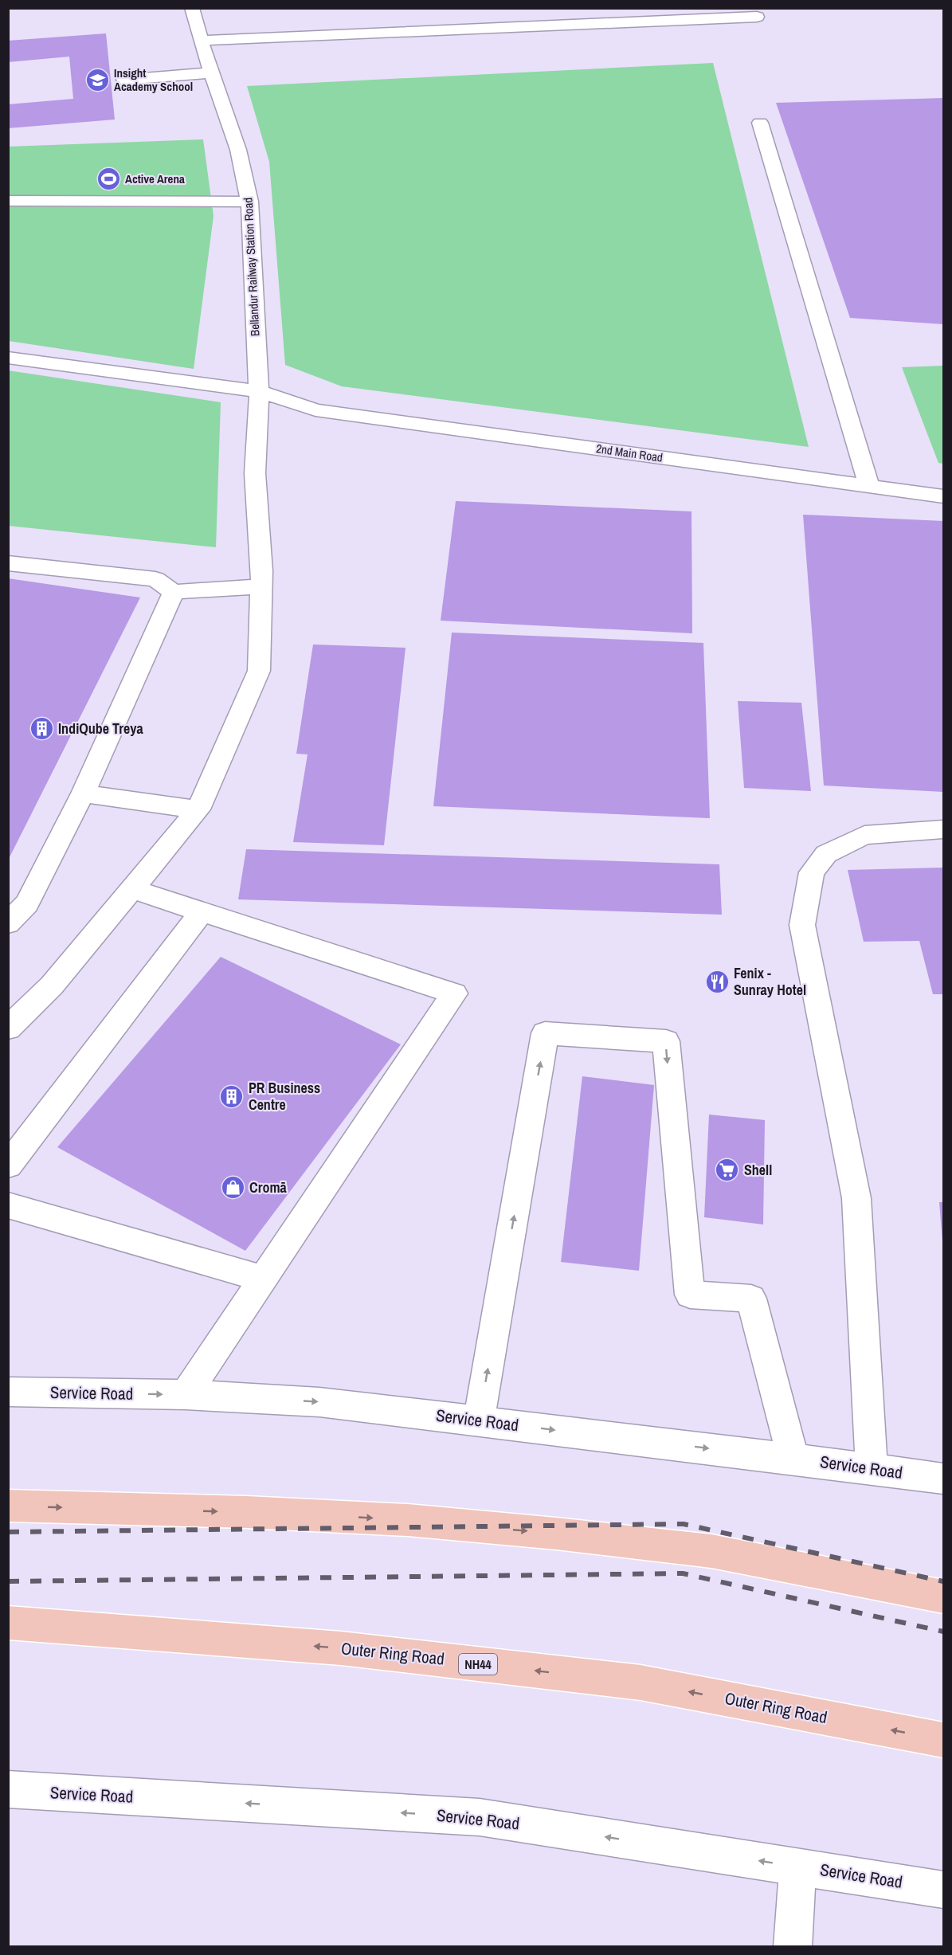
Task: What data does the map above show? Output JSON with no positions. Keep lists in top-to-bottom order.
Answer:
{
  "streets": {
    "highway": ["Outer Ring Road", "NH44"],
    "street": ["Bellandur Railway Station Road", "2nd Main Road", "Service Road"]
  },
  "crossings": [
    ["Bellandur Railway Station Road", "2nd Main Road"]
  ],
  "places": {
    "school or university": ["Insight Academy School"],
    "sports": ["Active Arena"],
    "building": ["IndiQube Treya", "PR Business Centre"],
    "restaurant": ["Fenix - Sunray Hotel"],
    "supermarket": ["Shell"],
    "shop": ["Cromā"]
  }
}
